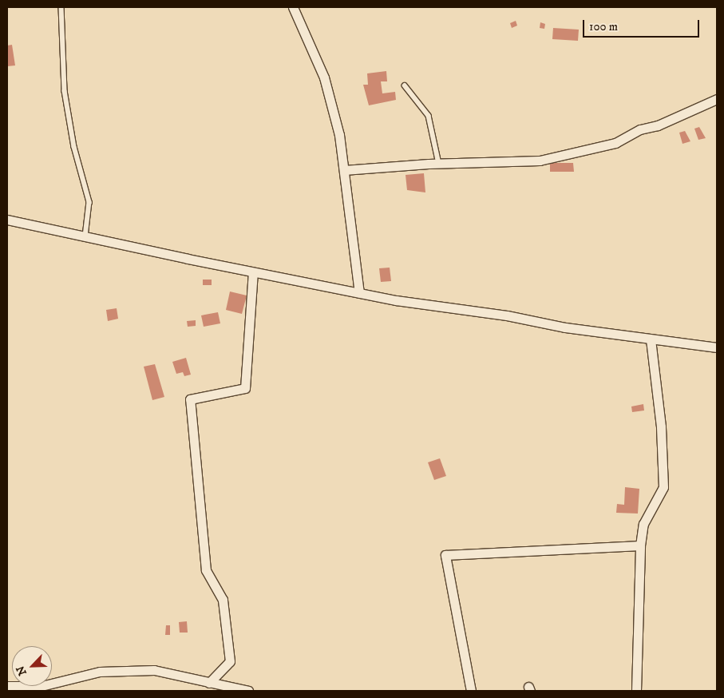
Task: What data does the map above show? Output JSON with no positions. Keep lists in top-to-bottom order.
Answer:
{
  "scale_bar": "100 m",
  "north": "bottom left"
}
